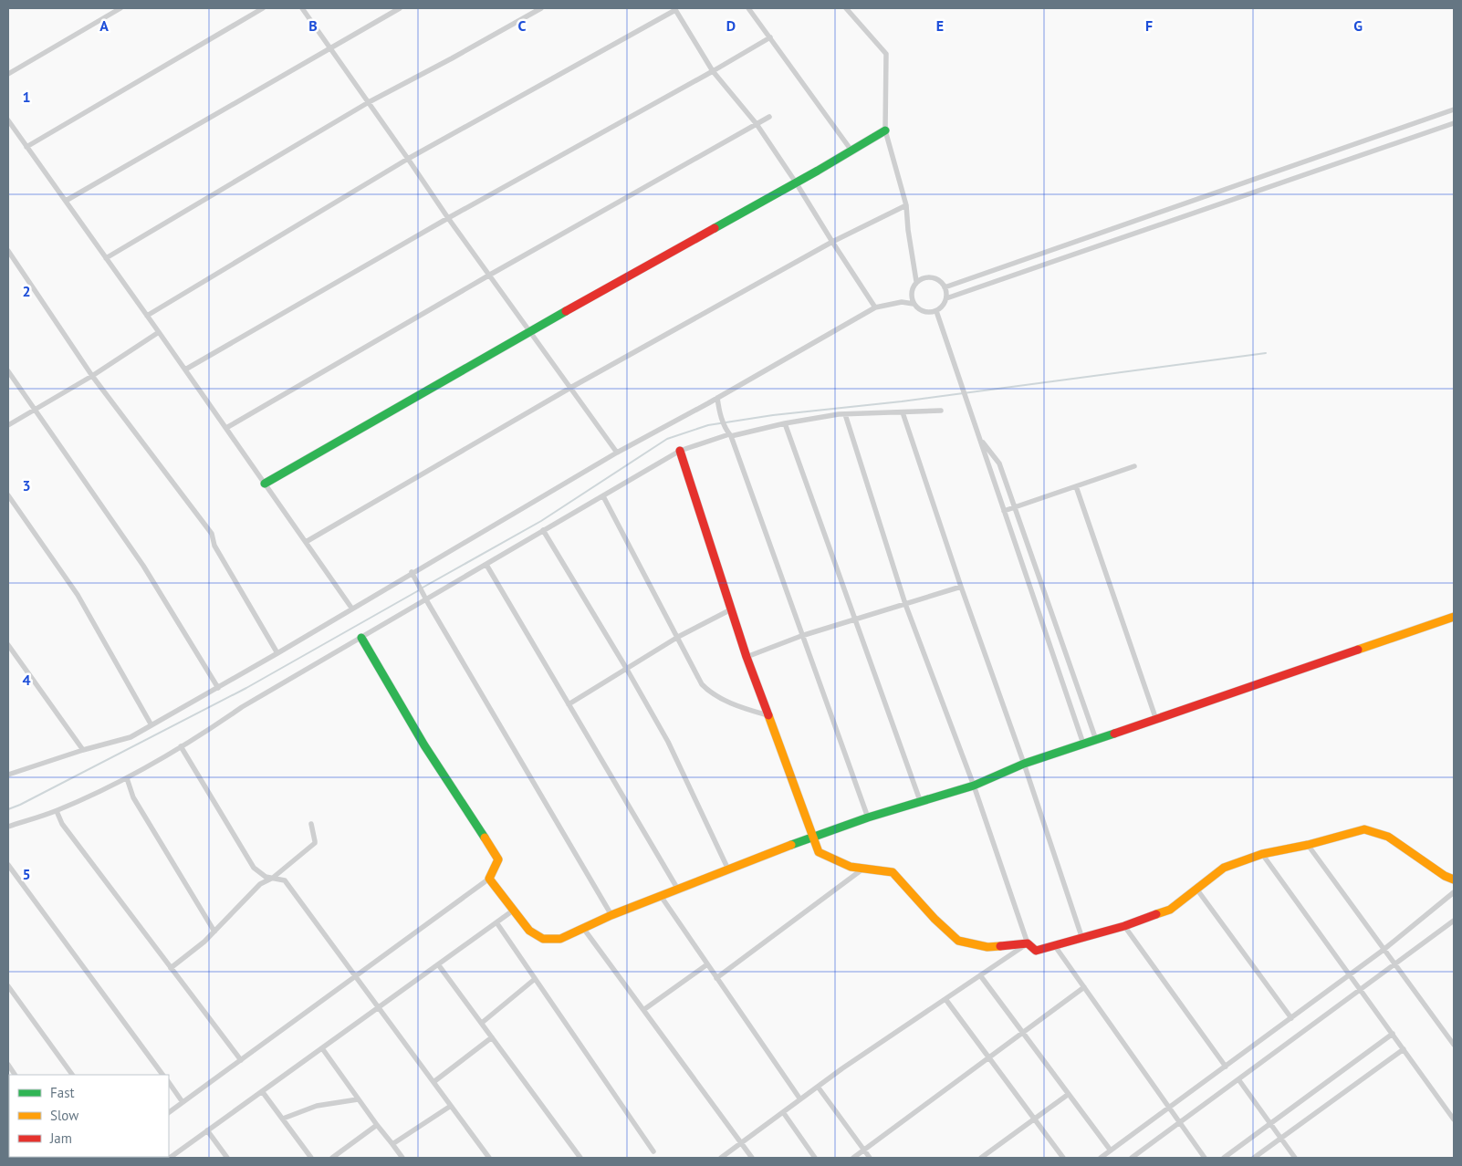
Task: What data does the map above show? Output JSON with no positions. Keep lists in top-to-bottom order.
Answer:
{
  "legend": ["Fast", "Slow", "Jam"],
  "grid": {
    "columns": [
      "A",
      "B",
      "C",
      "D",
      "E",
      "F",
      "G"
    ],
    "rows": [
      "1",
      "2",
      "3",
      "4",
      "5"
    ]
  }
}
